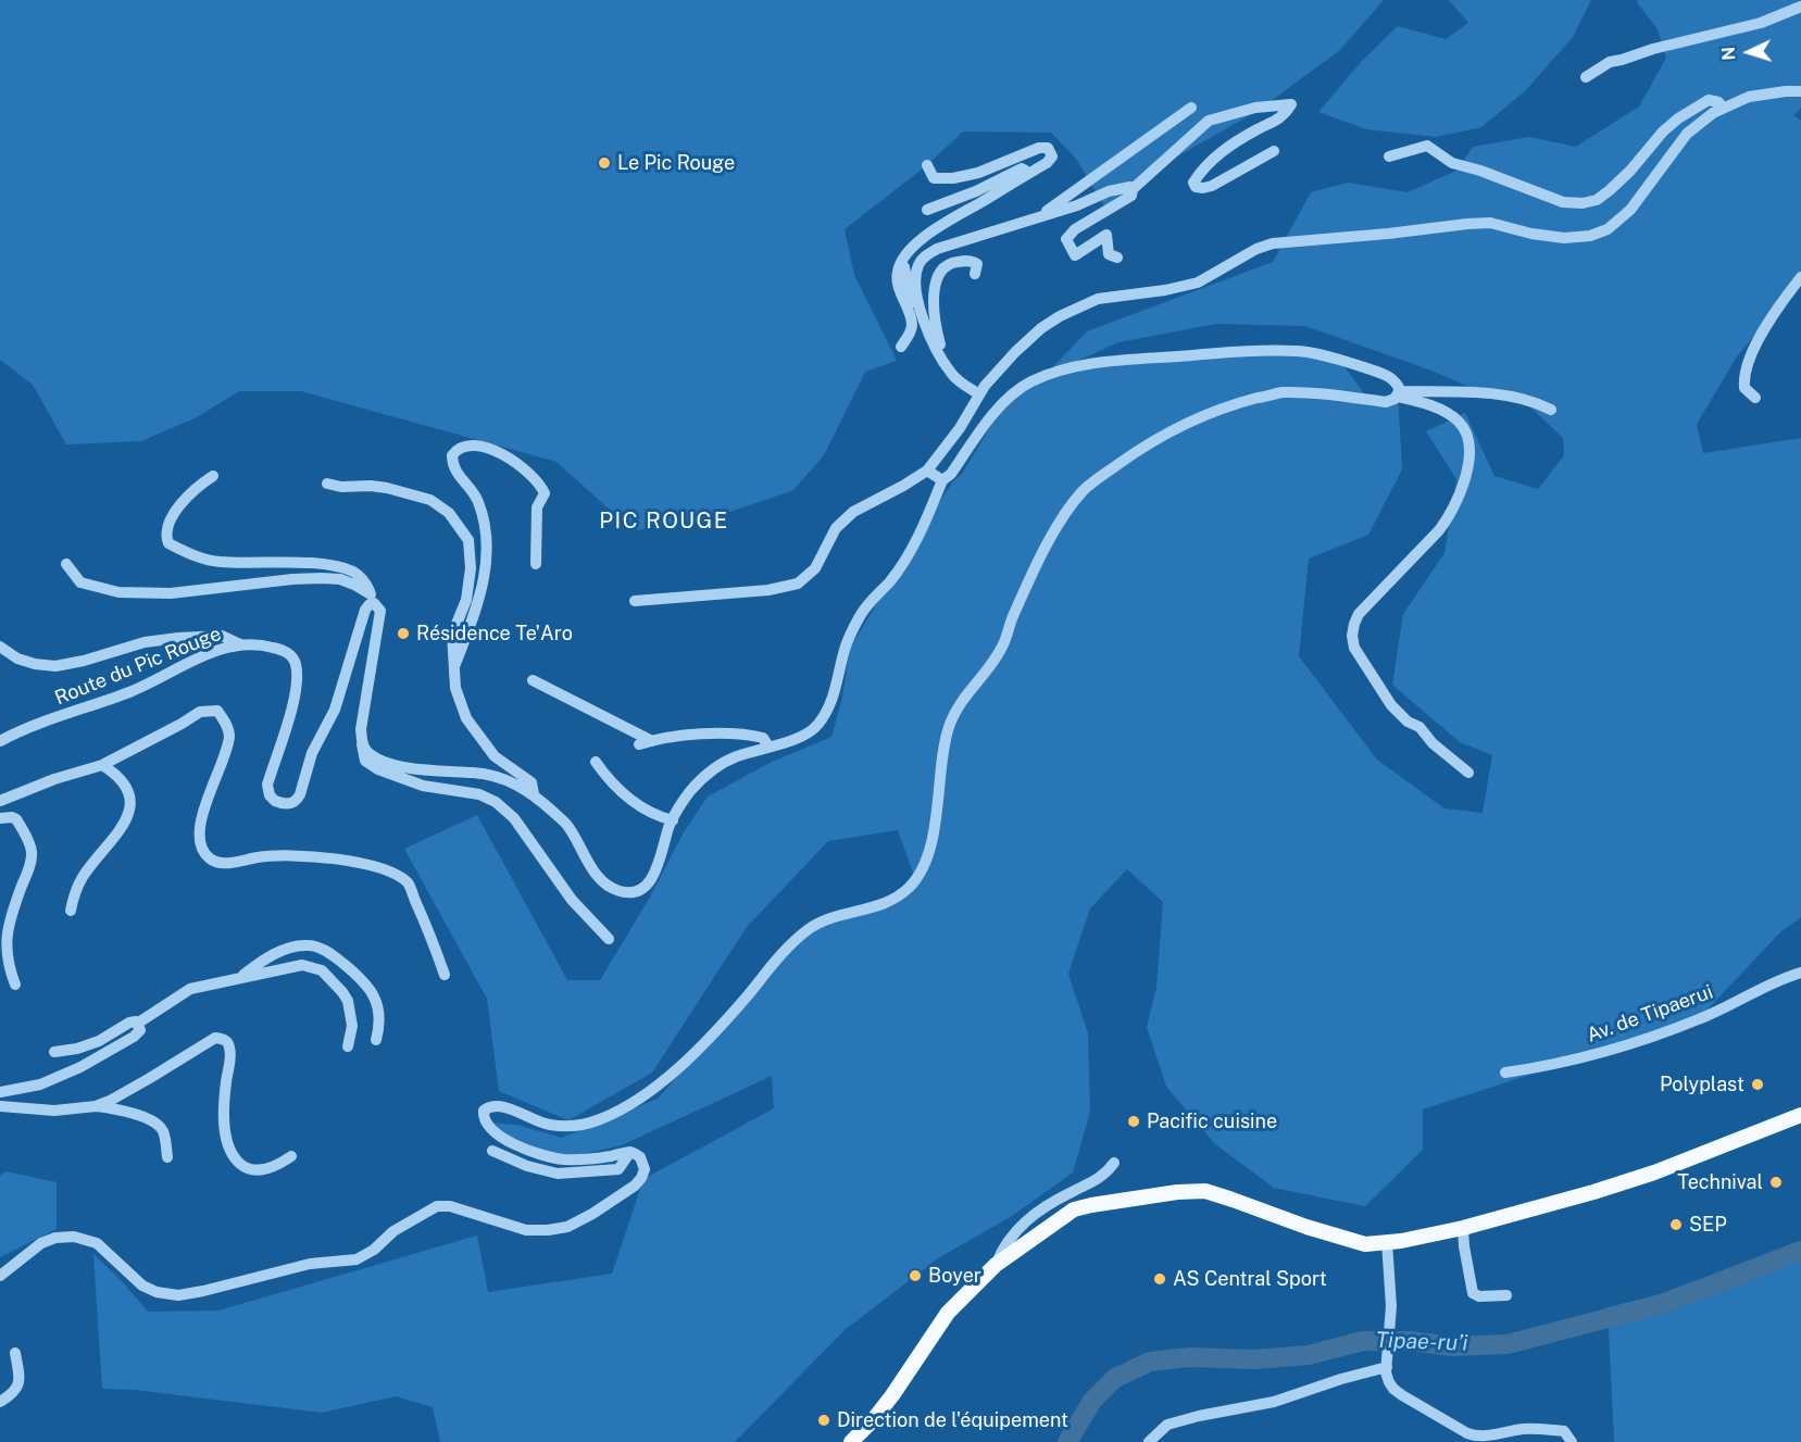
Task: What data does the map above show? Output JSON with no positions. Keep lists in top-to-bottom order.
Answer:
{
  "streets": {
    "street": ["Route du Pic Rouge", "Av. de Tipaerui"]
  },
  "districts": ["PIC ROUGE"],
  "water": ["Tipae-ru’i"],
  "places": [
    "Le Pic Rouge",
    "Résidence Te'Aro",
    "Polyplast",
    "Pacific cuisine",
    "Technival",
    "SEP",
    "Boyer",
    "AS Central Sport",
    "Direction de l'équipement"
  ],
  "north": "left"
}
